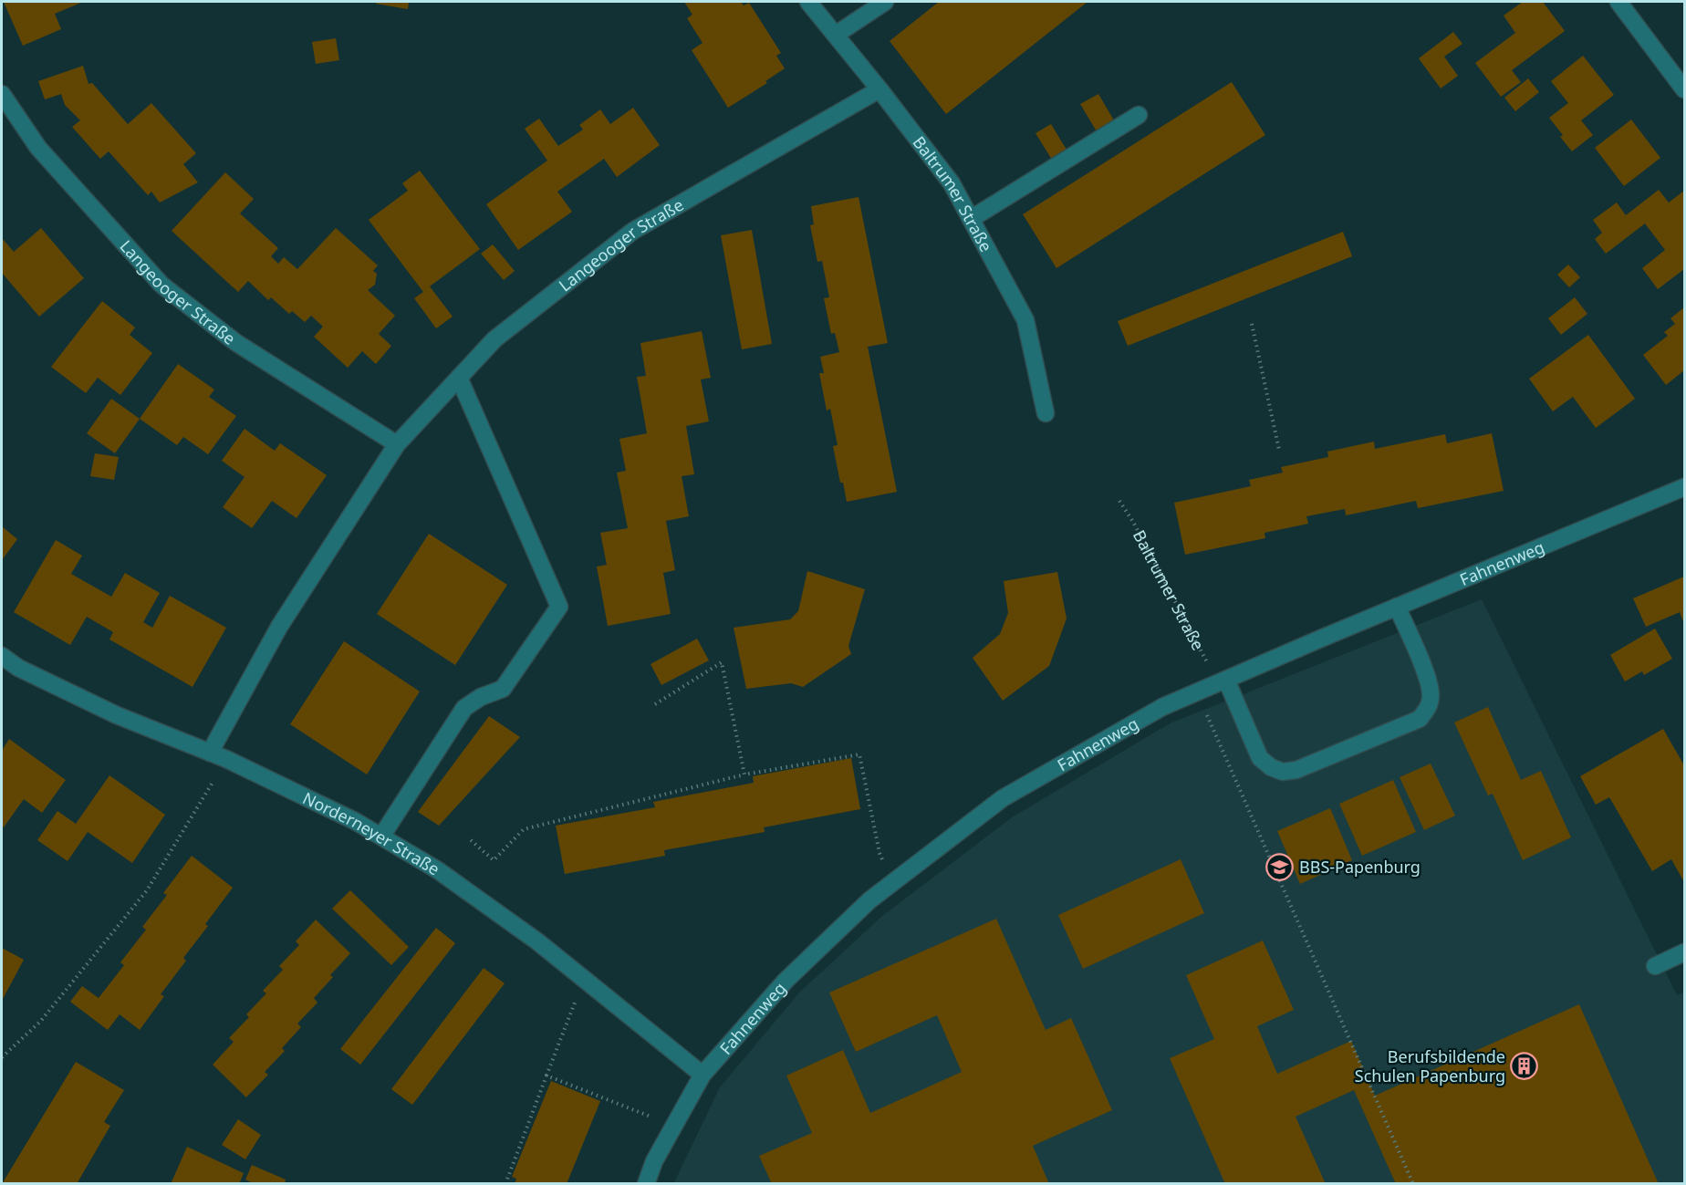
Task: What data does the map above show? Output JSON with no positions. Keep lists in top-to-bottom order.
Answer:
{
  "streets": {
    "street": [
      "Baltrumer Straße",
      "Langeooger Straße",
      "Fahnenweg",
      "Norderneyer Straße"
    ]
  },
  "crossings": [
    ["Baltrumer Straße", "Langeooger Straße"],
    ["Baltrumer Straße", "Fahnenweg"],
    ["Langeooger Straße", "Norderneyer Straße"],
    ["Fahnenweg", "Norderneyer Straße"]
  ],
  "places": {
    "school or university": ["BBS-Papenburg"],
    "building": ["Berufsbildende Schulen Papenburg"]
  }
}
